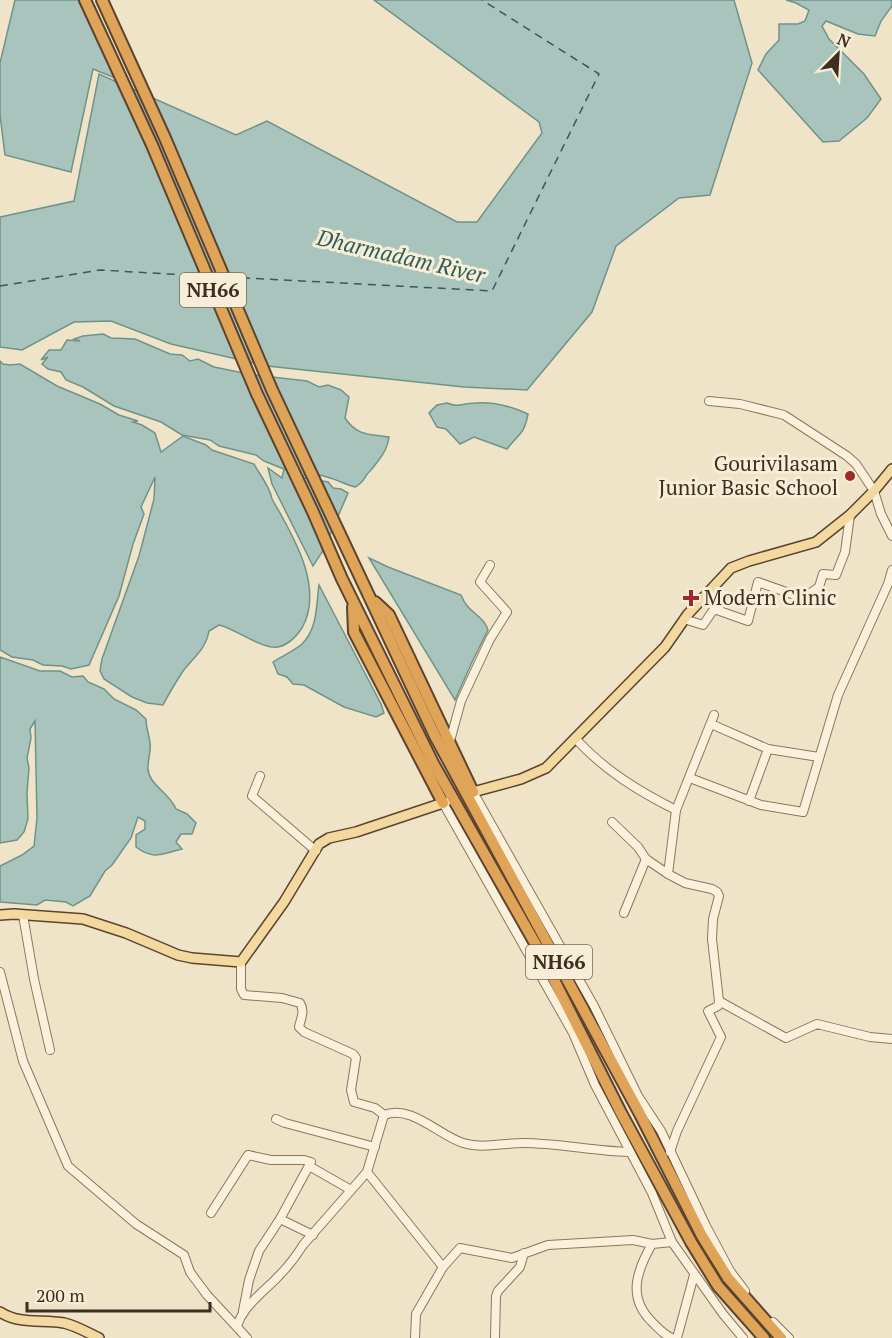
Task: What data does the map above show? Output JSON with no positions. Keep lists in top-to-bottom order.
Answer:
{
  "streets": {
    "highway": ["NH66"]
  },
  "water": ["Dharmadam River"],
  "places": {
    "other": ["Gourivilasam Junior Basic School"],
    "health": ["Modern Clinic"]
  },
  "scale_bar": "200 m",
  "north": "top right"
}
